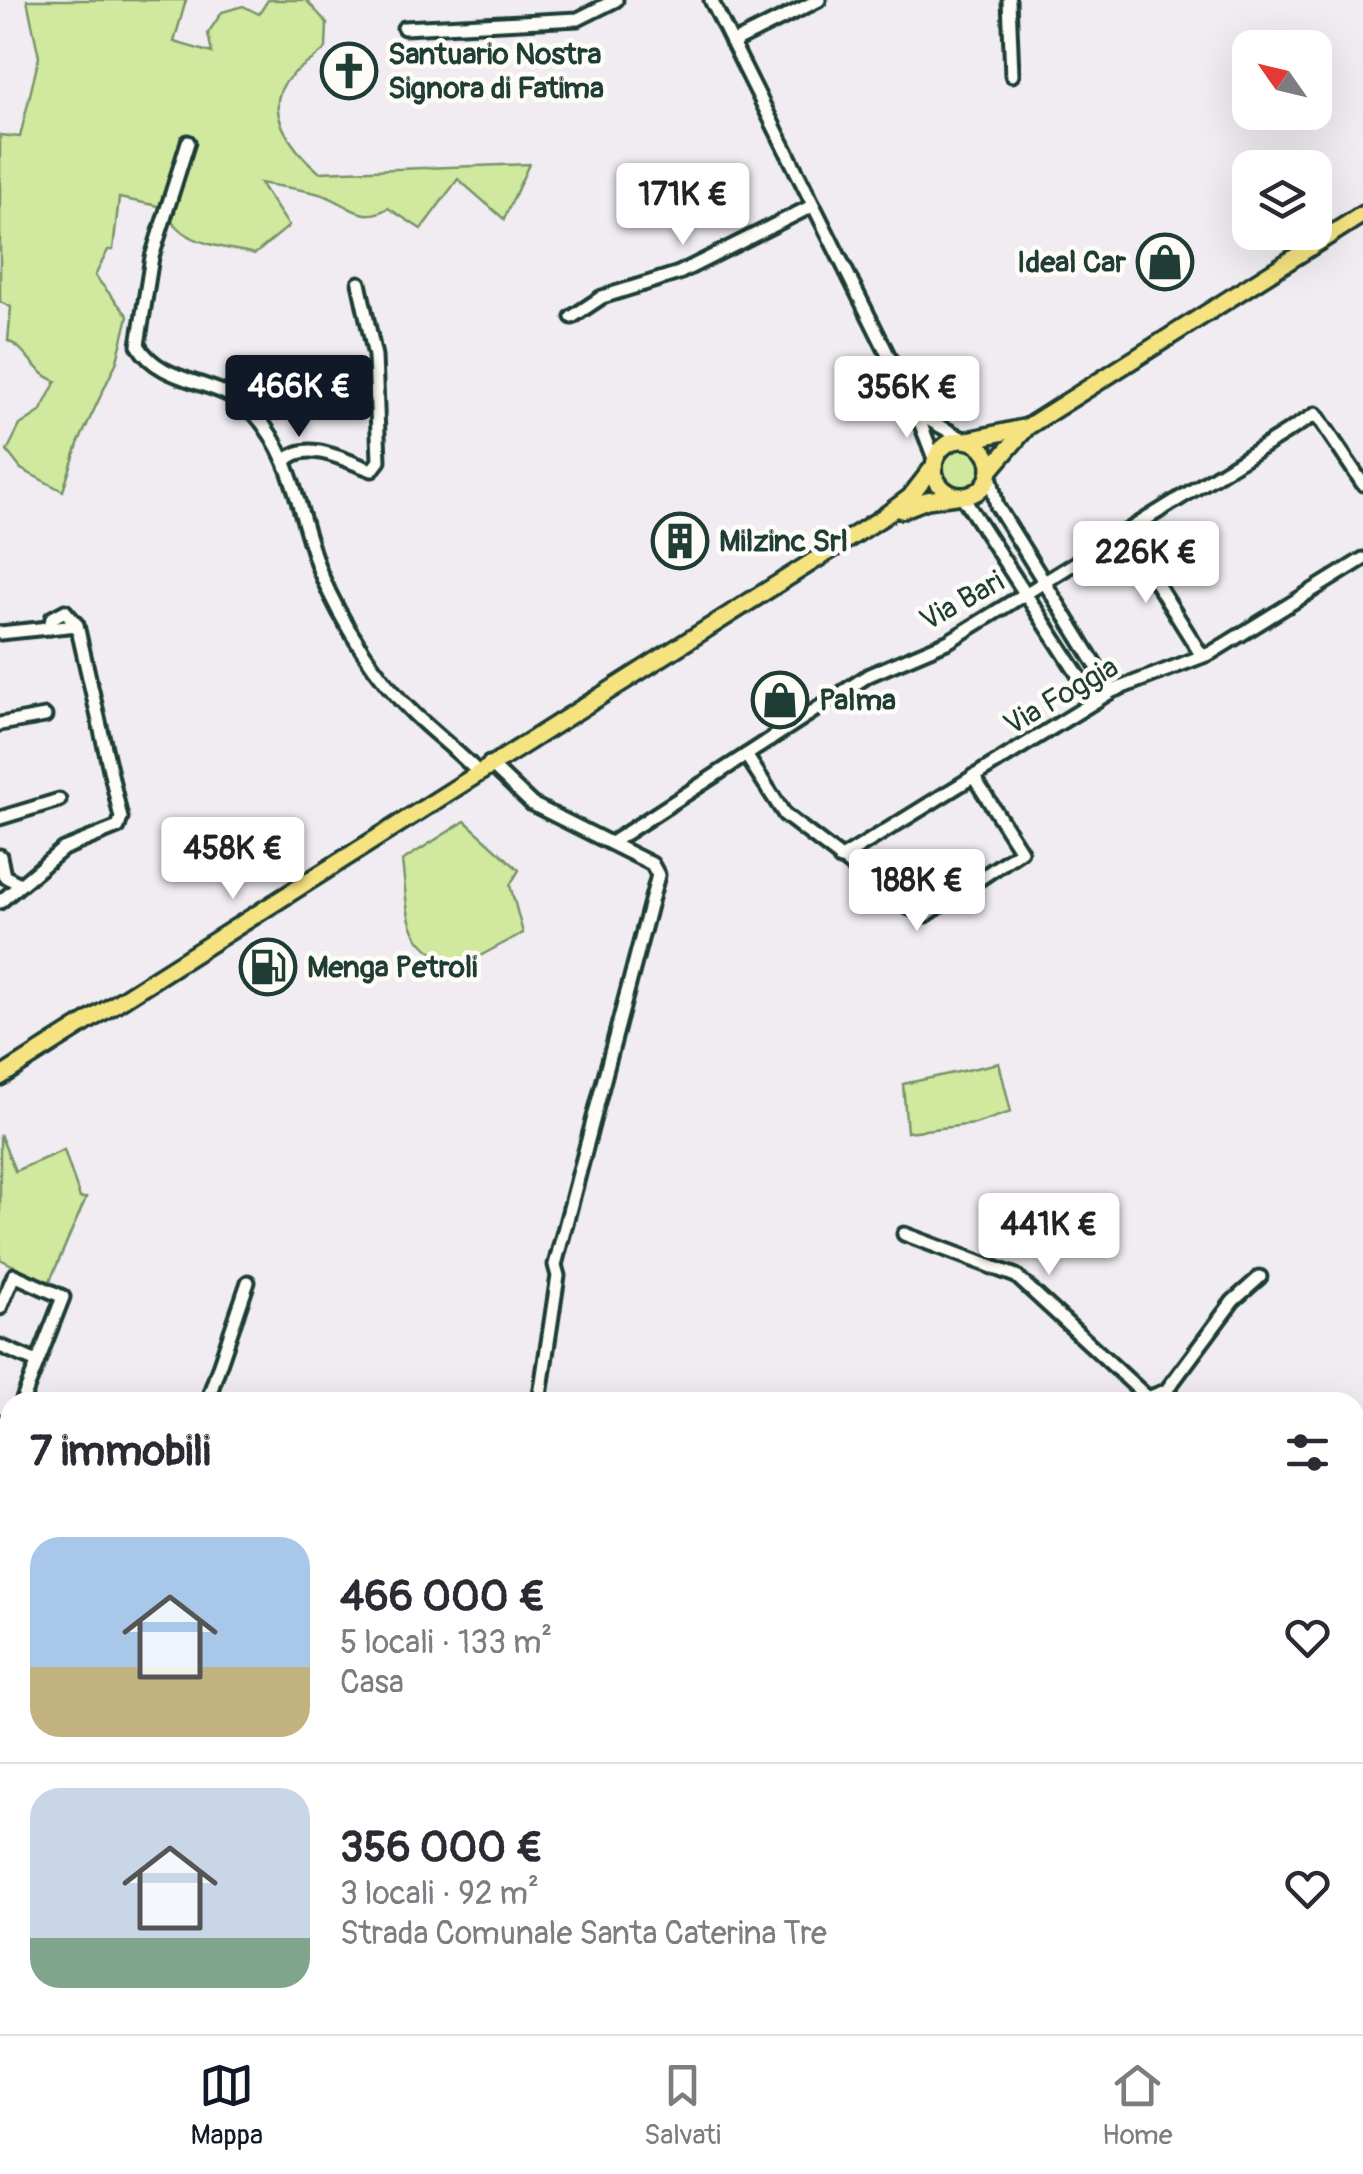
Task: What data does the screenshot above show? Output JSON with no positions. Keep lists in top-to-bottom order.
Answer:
{
  "streets": {
    "street": ["Via Bari", "Via Foggia"]
  },
  "places": {
    "church": ["Santuario Nostra Signora di Fatima"],
    "shop": ["Ideal Car", "Palma"],
    "building": ["Milzinc Srl"],
    "fuel station": ["Menga Petroli"]
  },
  "north": "top left",
  "page": {
    "price": [
      "171K €",
      "466K €",
      "356K €",
      "226K €",
      "458K €",
      "188K €",
      "441K €"
    ],
    "heading": "7 immobili",
    "list": [
      {
        "name": "466 000 €",
        "note": "5 locali · 133 m² · Casa"
      },
      {
        "name": "356 000 €",
        "note": "3 locali · 92 m² · Strada Comunale Santa Caterina Tre"
      }
    ],
    "tabs": ["Mappa", "Salvati", "Home"]
  }
}
